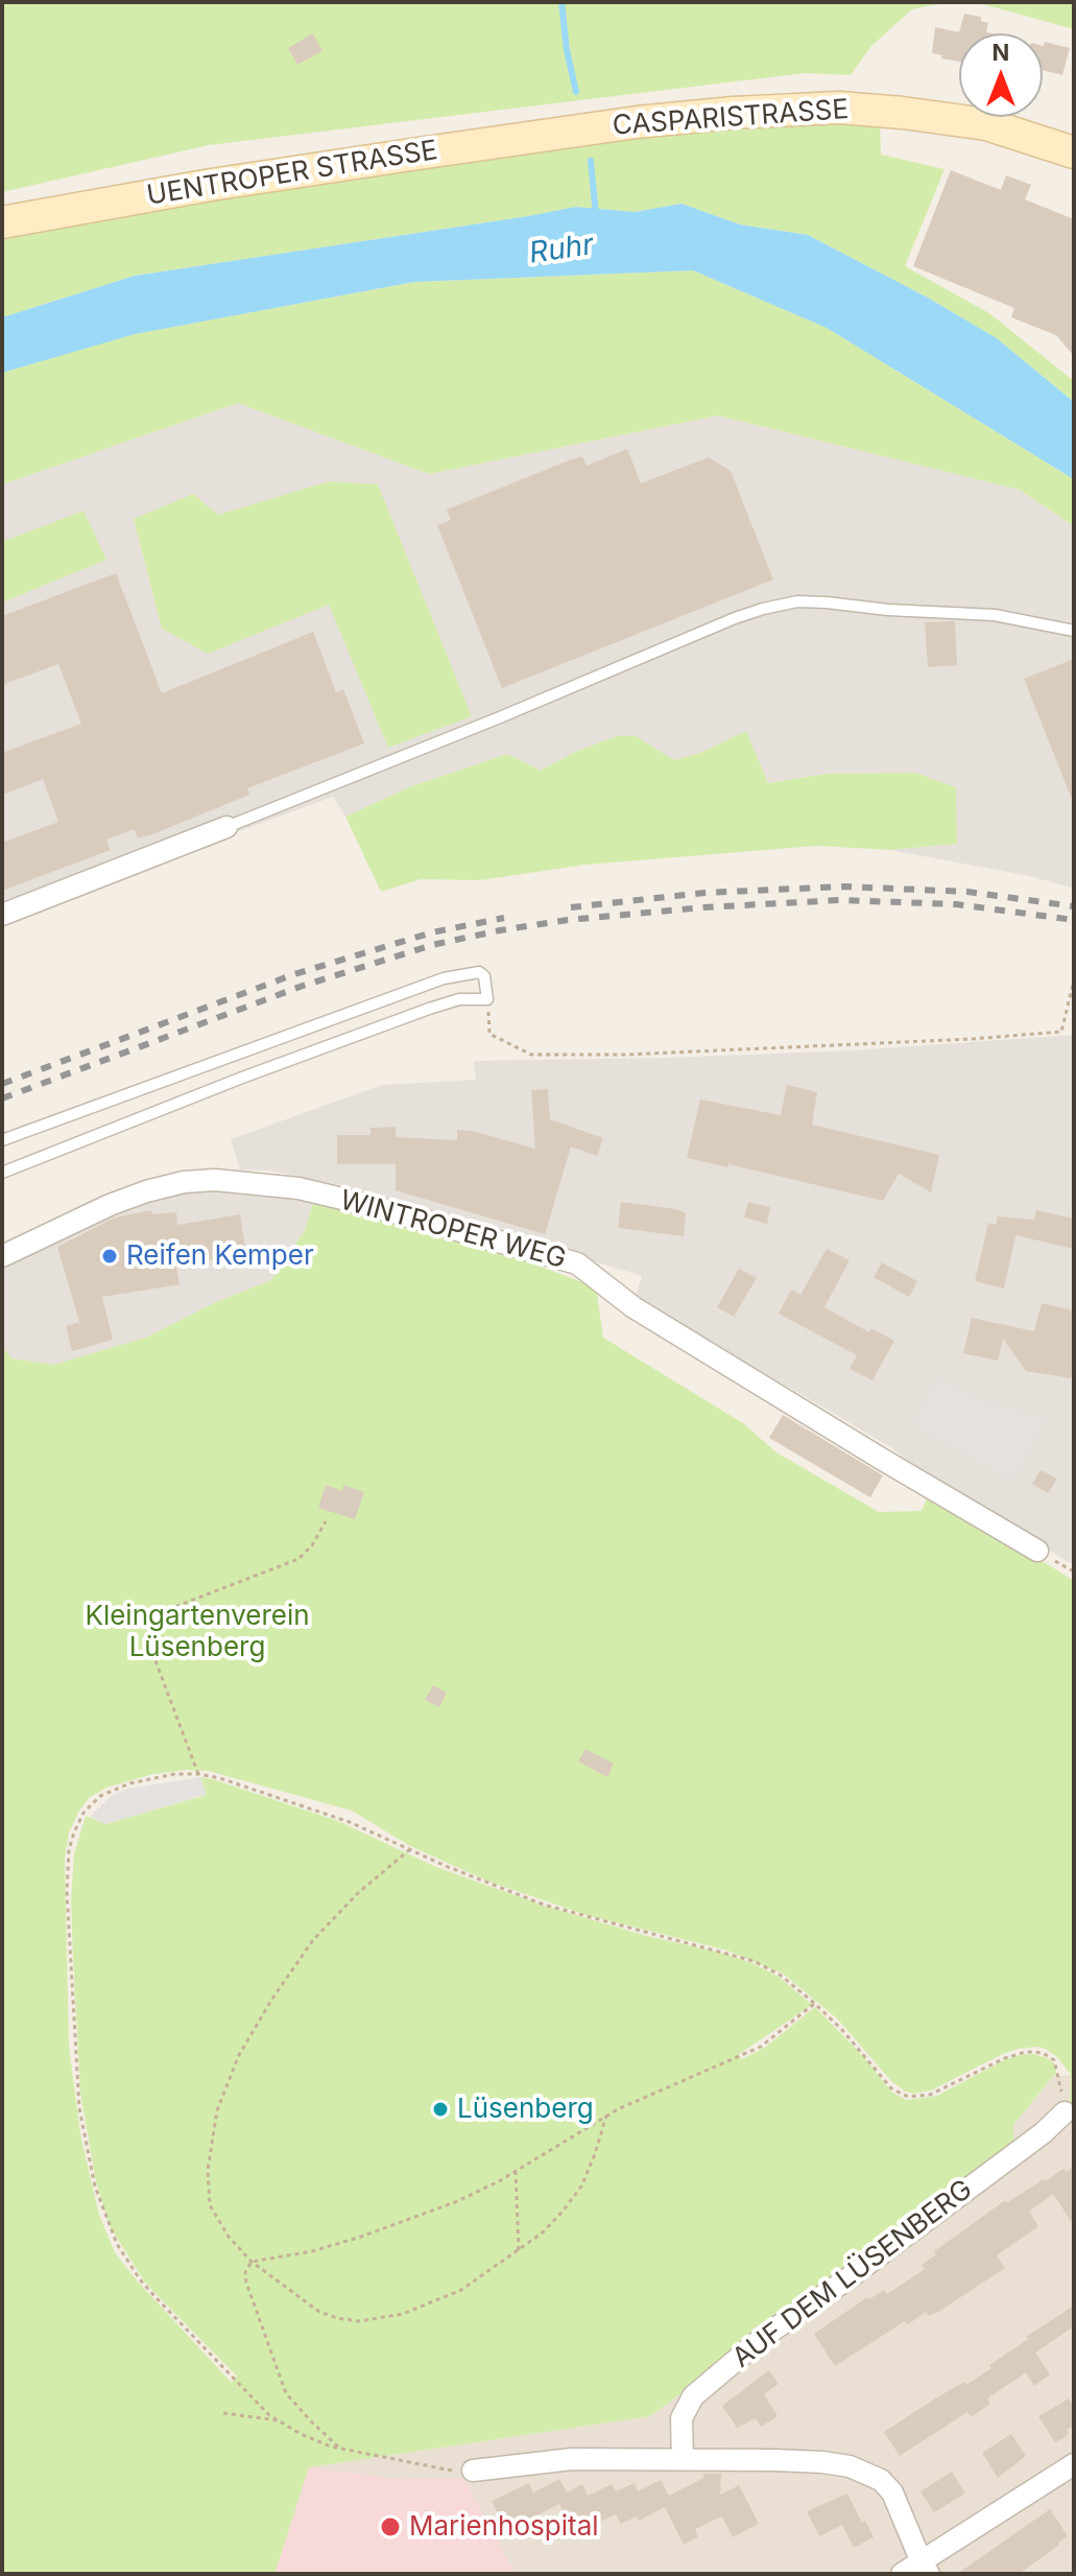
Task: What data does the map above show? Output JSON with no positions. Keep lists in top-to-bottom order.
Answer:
{
  "streets": {
    "main road": ["CASPARISTRASSE", "UENTROPER STRASSE"],
    "street": ["WINTROPER WEG", "AUF DEM LÜSENBERG"]
  },
  "crossings": [
    ["CASPARISTRASSE", "UENTROPER STRASSE"]
  ],
  "water": ["Ruhr"],
  "parks": ["Kleingartenverein Lüsenberg"],
  "places": ["Reifen Kemper", "Lüsenberg", "Marienhospital"],
  "north": "top"
}
